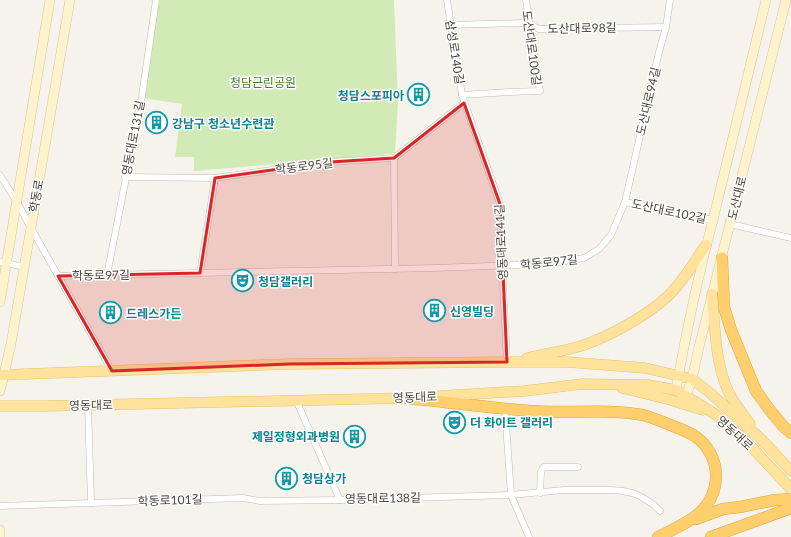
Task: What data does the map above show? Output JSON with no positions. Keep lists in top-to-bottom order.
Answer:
{
  "streets": {
    "main road": ["학동로", "도산대로", "영동대로"],
    "street": [
      "도산대로98길",
      "도산대로100길",
      "삼성로140길",
      "도산대로94길",
      "영동대로131길",
      "학동로95길",
      "도산대로102길",
      "영동대로141길",
      "학동로97길",
      "영동대로138길",
      "학동로101길"
    ]
  },
  "crossings": [
    ["도산대로98길", "도산대로100길"],
    ["도산대로98길", "삼성로140길"],
    ["도산대로98길", "도산대로94길"],
    ["도산대로100길", "삼성로140길"],
    ["삼성로140길", "영동대로141길"],
    ["도산대로94길", "도산대로102길"],
    ["도산대로94길", "학동로97길"],
    ["영동대로131길", "학동로95길"],
    ["영동대로131길", "학동로97길"],
    ["학동로", "학동로97길"],
    ["학동로", "영동대로"],
    ["도산대로", "도산대로102길"],
    ["도산대로", "영동대로"],
    ["도산대로102길", "학동로97길"],
    ["영동대로141길", "학동로97길"],
    ["영동대로141길", "영동대로"],
    ["영동대로", "영동대로138길"],
    ["영동대로138길", "학동로101길"]
  ],
  "parks": ["청담근린공원"],
  "places": {
    "building": [
      "청담스포피아",
      "강남구 청소년수련관",
      "신영빌딩",
      "드레스가든",
      "제일정형외과병원",
      "청담상가"
    ],
    "theatre": ["청담갤러리", "더 화이트 갤러리"]
  }
}
